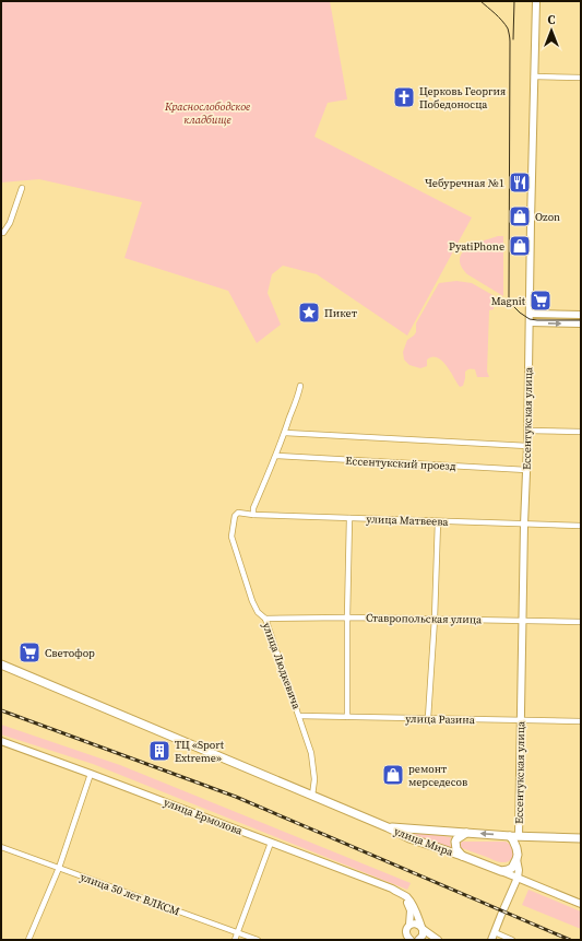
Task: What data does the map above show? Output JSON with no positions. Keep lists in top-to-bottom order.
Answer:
{
  "streets": {
    "main road": ["улица Мира"],
    "street": [
      "Ессентукская улица",
      "Ессентукский проезд",
      "улица Матвеева",
      "Ставропольская улица",
      "улица Людкевича",
      "улица Разина",
      "улица Ермолова",
      "улица 50 лет ВЛКСМ"
    ]
  },
  "crossings": [
    ["Ессентукская улица", "Ессентукский проезд"],
    ["Ессентукская улица", "улица Матвеева"],
    ["Ессентукская улица", "Ставропольская улица"],
    ["Ессентукская улица", "улица Разина"],
    ["Ессентукская улица", "улица Мира"],
    ["улица Матвеева", "улица Людкевича"],
    ["Ставропольская улица", "улица Людкевича"],
    ["улица Людкевича", "улица Разина"]
  ],
  "parks": ["Краснослободское кладбище"],
  "places": {
    "church": ["Церковь Георгия Победоносца"],
    "restaurant": ["Чебуречная №1"],
    "shop": ["Ozon", "PyatiPhone", "ремонт мерседесов"],
    "supermarket": ["Magnit", "Светофор"],
    "place": ["Пикет"],
    "building": ["ТЦ «Sport Extreme»"]
  },
  "north": "top"
}
